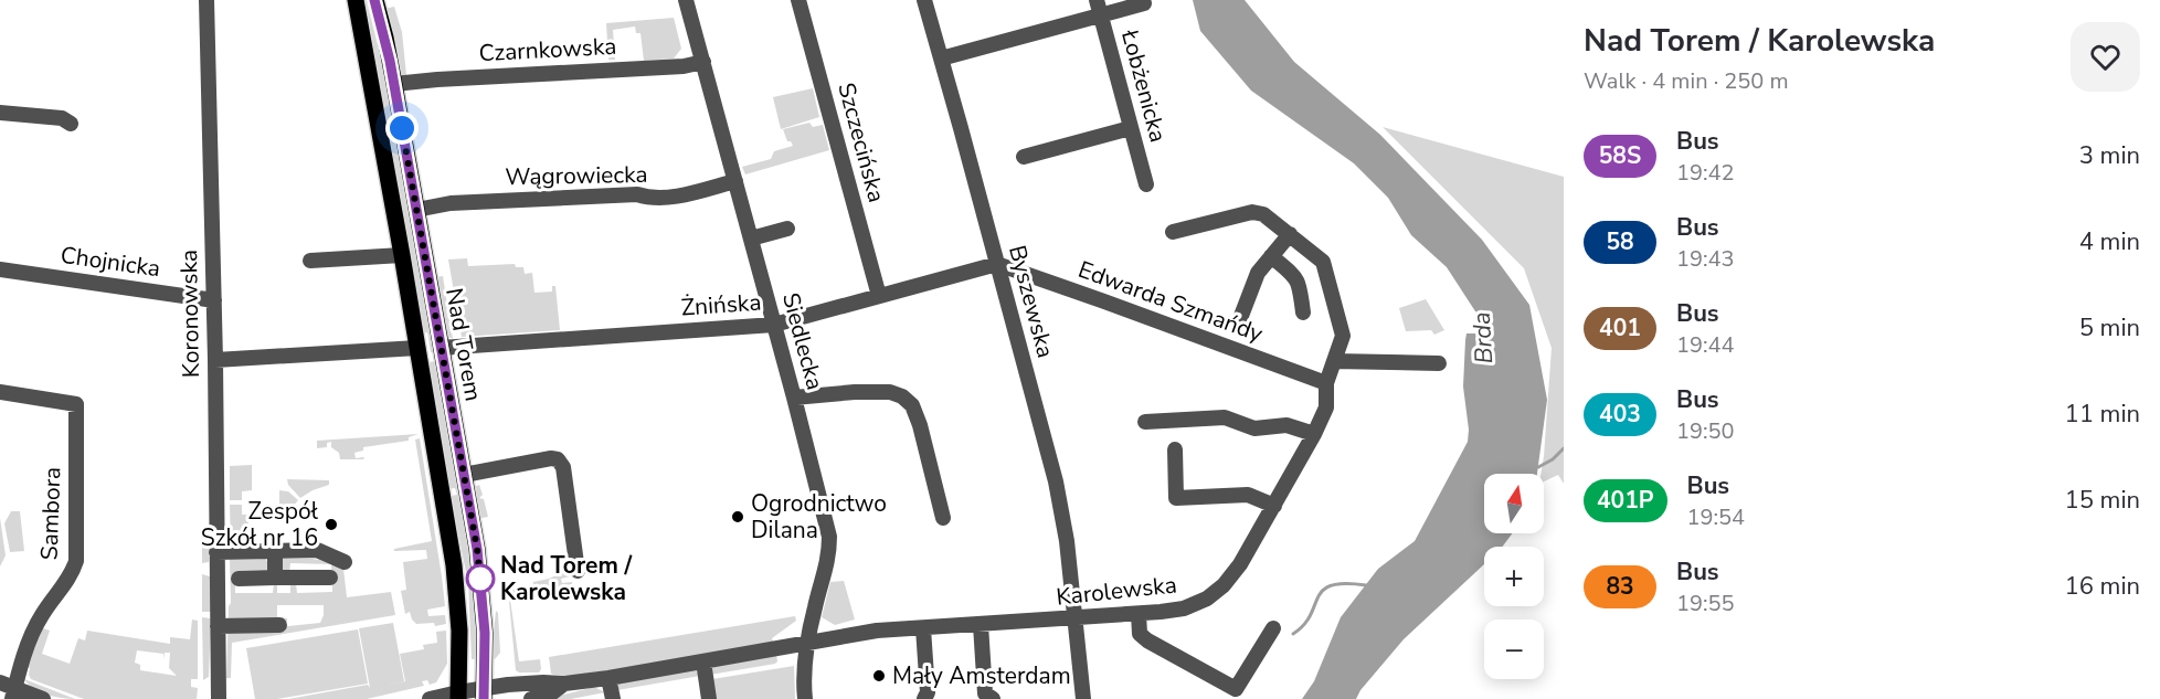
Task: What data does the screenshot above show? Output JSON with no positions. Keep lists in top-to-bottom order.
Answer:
{
  "streets": {
    "main road": ["Nad Torem"],
    "street": [
      "Czarnkowska",
      "Łobżenicka",
      "Szczecińska",
      "Wągrowiecka",
      "Chojnicka",
      "Byszewska",
      "Edwarda Szmańdy",
      "Żnińska",
      "Koronowska",
      "Siedlecka",
      "Sambora",
      "Karolewska"
    ]
  },
  "crossings": [
    ["Czarnkowska", "Siedlecka"],
    ["Czarnkowska", "Nad Torem"],
    ["Szczecińska", "Żnińska"],
    ["Wągrowiecka", "Siedlecka"],
    ["Wągrowiecka", "Nad Torem"],
    ["Chojnicka", "Koronowska"],
    ["Byszewska", "Edwarda Szmańdy"],
    ["Byszewska", "Żnińska"],
    ["Byszewska", "Karolewska"],
    ["Edwarda Szmańdy", "Żnińska"],
    ["Edwarda Szmańdy", "Karolewska"],
    ["Żnińska", "Siedlecka"],
    ["Żnińska", "Nad Torem"],
    ["Siedlecka", "Karolewska"],
    ["Nad Torem", "Karolewska"]
  ],
  "water": ["Brda"],
  "places": [
    "Ogrodnictwo Dilana",
    "Zespół Szkół nr 16",
    "Nad Torem / Karolewska",
    "Mały Amsterdam"
  ],
  "lines": ["bus line 58S"],
  "north": "top",
  "page": {
    "heading": ["Nad Torem / Karolewska", "Walk · 4 min · 250 m"],
    "list": [
      {
        "mark": "58S",
        "name": "Bus",
        "note": "19:42",
        "value": "3 min"
      },
      {
        "mark": "58",
        "name": "Bus",
        "note": "19:43",
        "value": "4 min"
      },
      {
        "mark": "401",
        "name": "Bus",
        "note": "19:44",
        "value": "5 min"
      },
      {
        "mark": "403",
        "name": "Bus",
        "note": "19:50",
        "value": "11 min"
      },
      {
        "mark": "401P",
        "name": "Bus",
        "note": "19:54",
        "value": "15 min"
      },
      {
        "mark": "83",
        "name": "Bus",
        "note": "19:55",
        "value": "16 min"
      }
    ],
    "map_buttons": ["+", "−"]
  }
}
